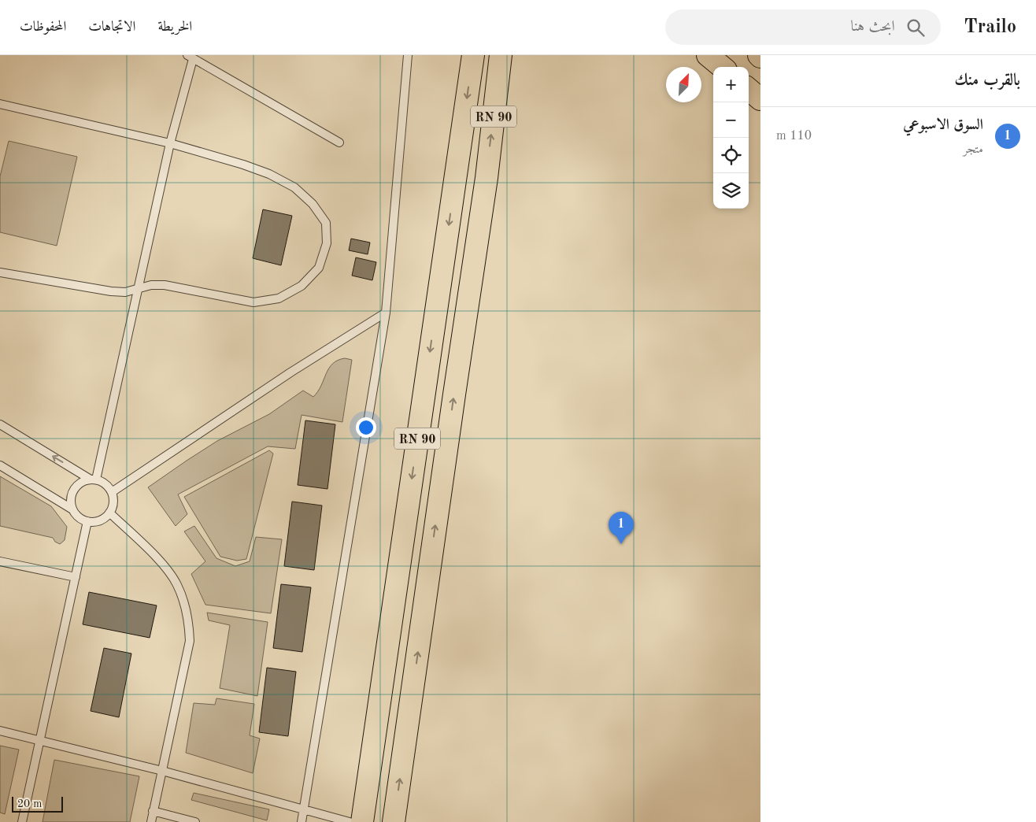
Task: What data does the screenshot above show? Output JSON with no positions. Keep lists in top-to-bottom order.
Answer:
{
  "streets": {
    "highway": ["RN 90"]
  },
  "scale_bar": "20 m",
  "north": "top right",
  "page": {
    "header": "Trailo",
    "search": "ابحث هنا",
    "nav": ["الخريطة", "الاتجاهات", "المحفوظات"],
    "heading": "بالقرب منك",
    "map_buttons": ["+", "−"],
    "list": [
      {
        "mark": "1",
        "name": "السوق الاسبوعي",
        "note": "متجر",
        "value": "110 m"
      }
    ],
    "pins": "1",
    "scale": "20 m"
  }
}
